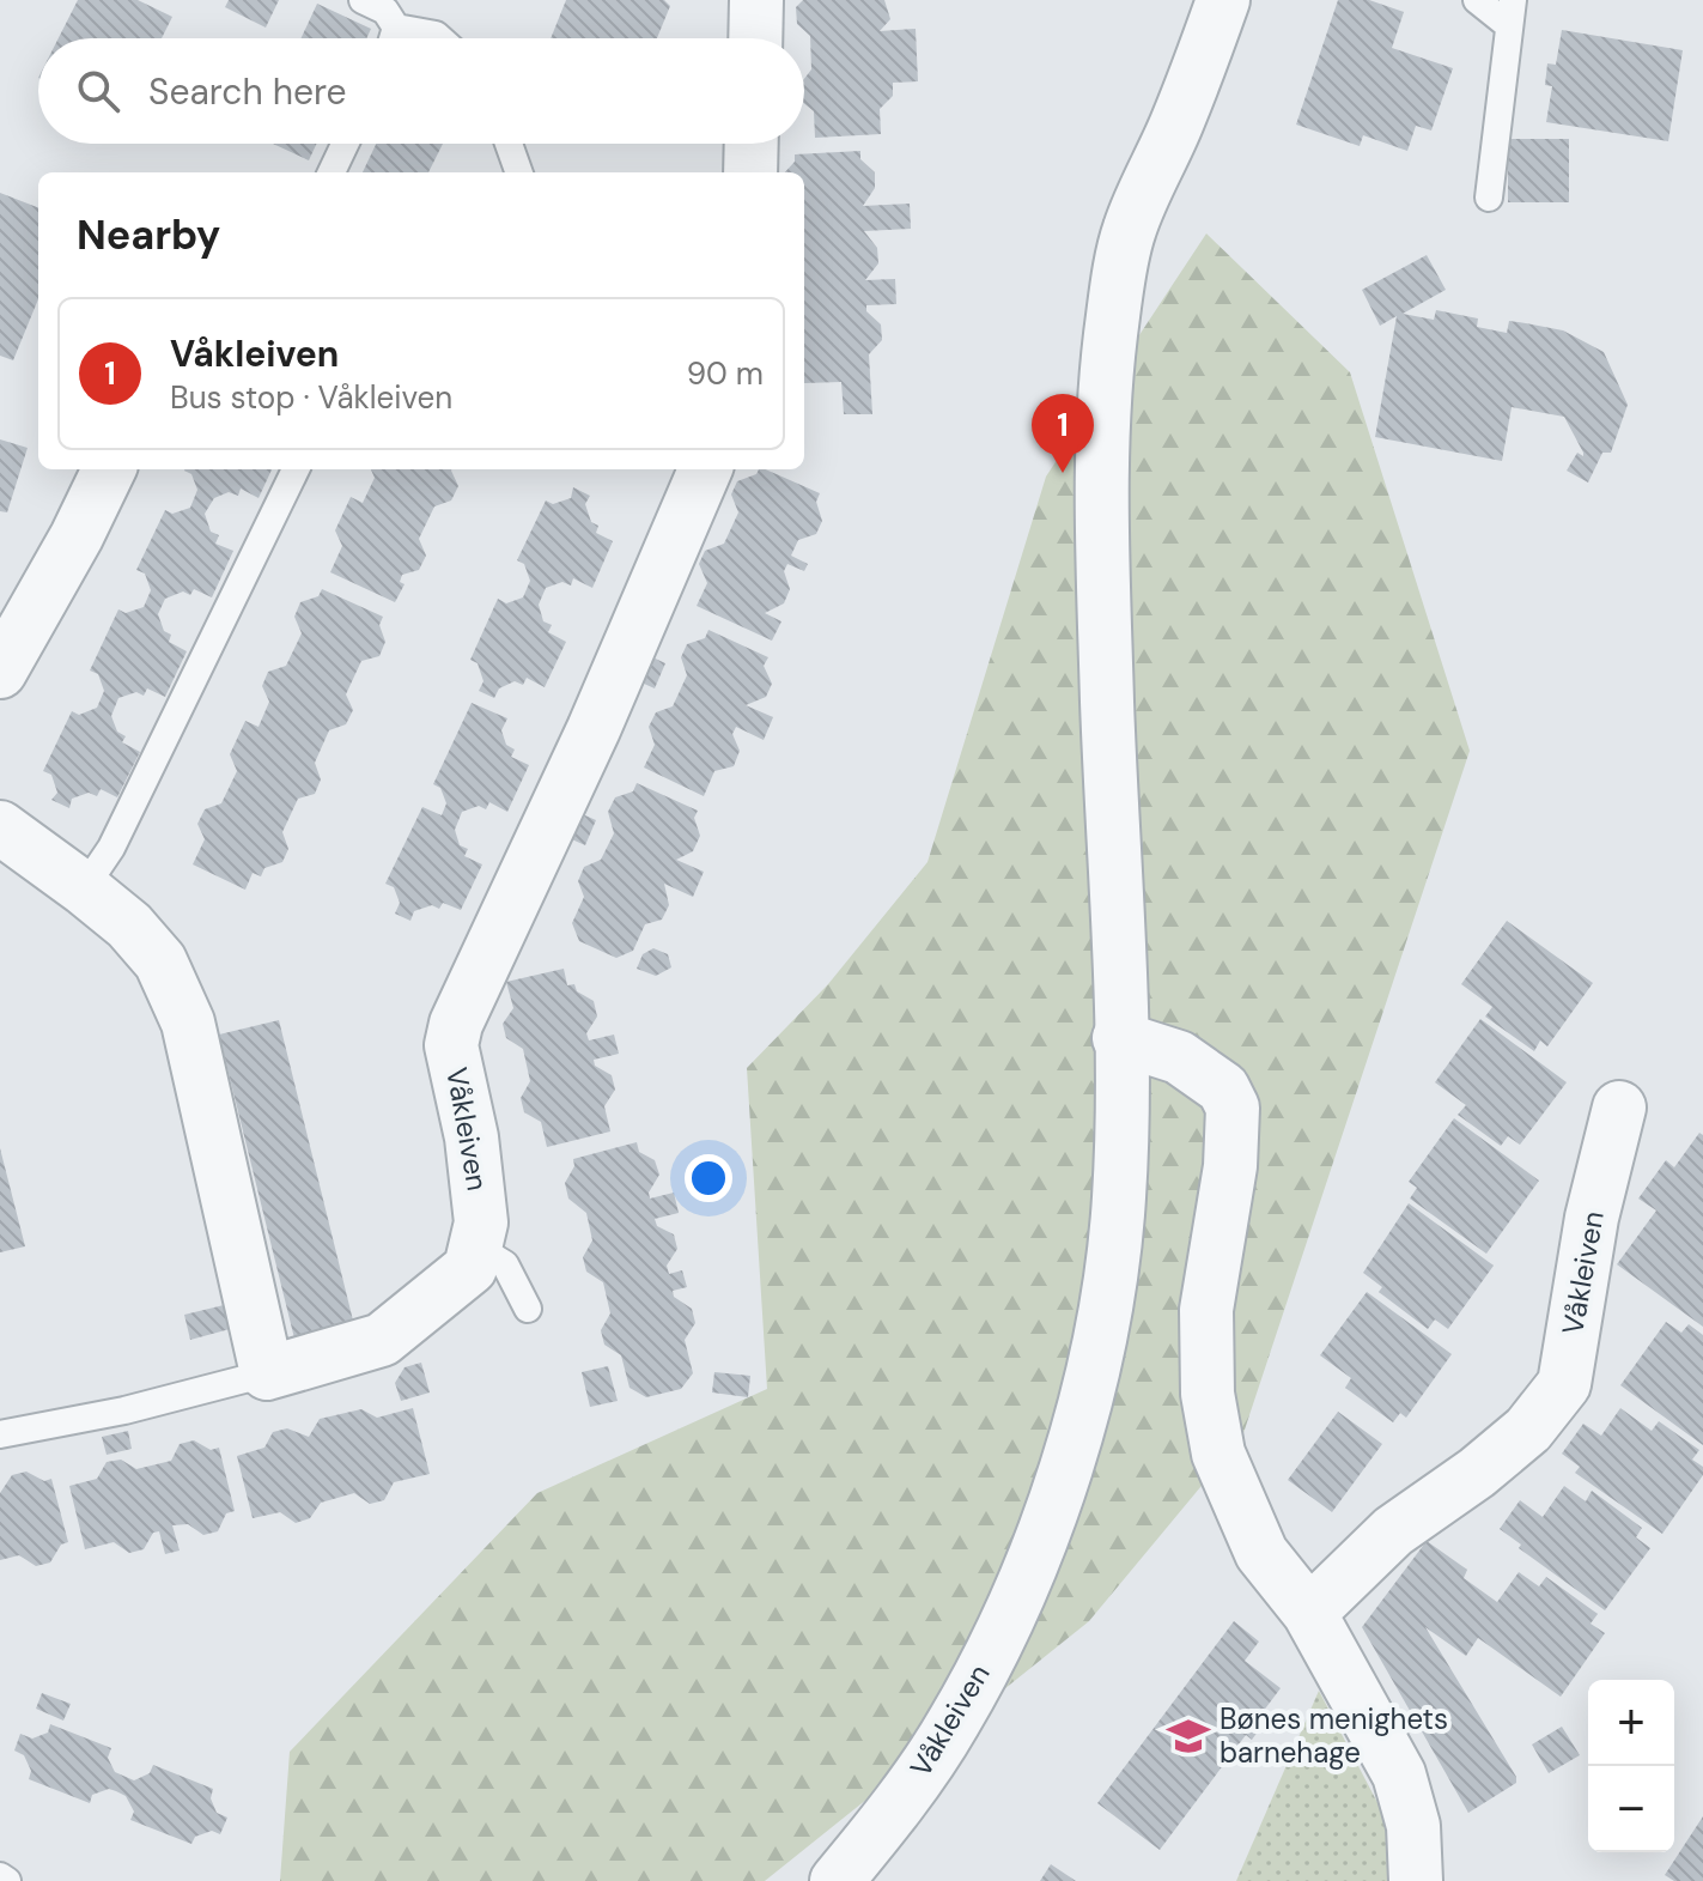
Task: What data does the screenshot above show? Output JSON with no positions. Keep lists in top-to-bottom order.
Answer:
{
  "streets": {
    "street": ["Våkleiven"]
  },
  "places": {
    "school or university": ["Bønes menighets barnehage"]
  },
  "page": {
    "search": "Search here",
    "heading": "Nearby",
    "list": [
      {
        "mark": "1",
        "name": "Våkleiven",
        "note": "Bus stop · Våkleiven",
        "value": "90 m"
      }
    ],
    "pins": "1",
    "map_buttons": ["+", "−"]
  }
}
